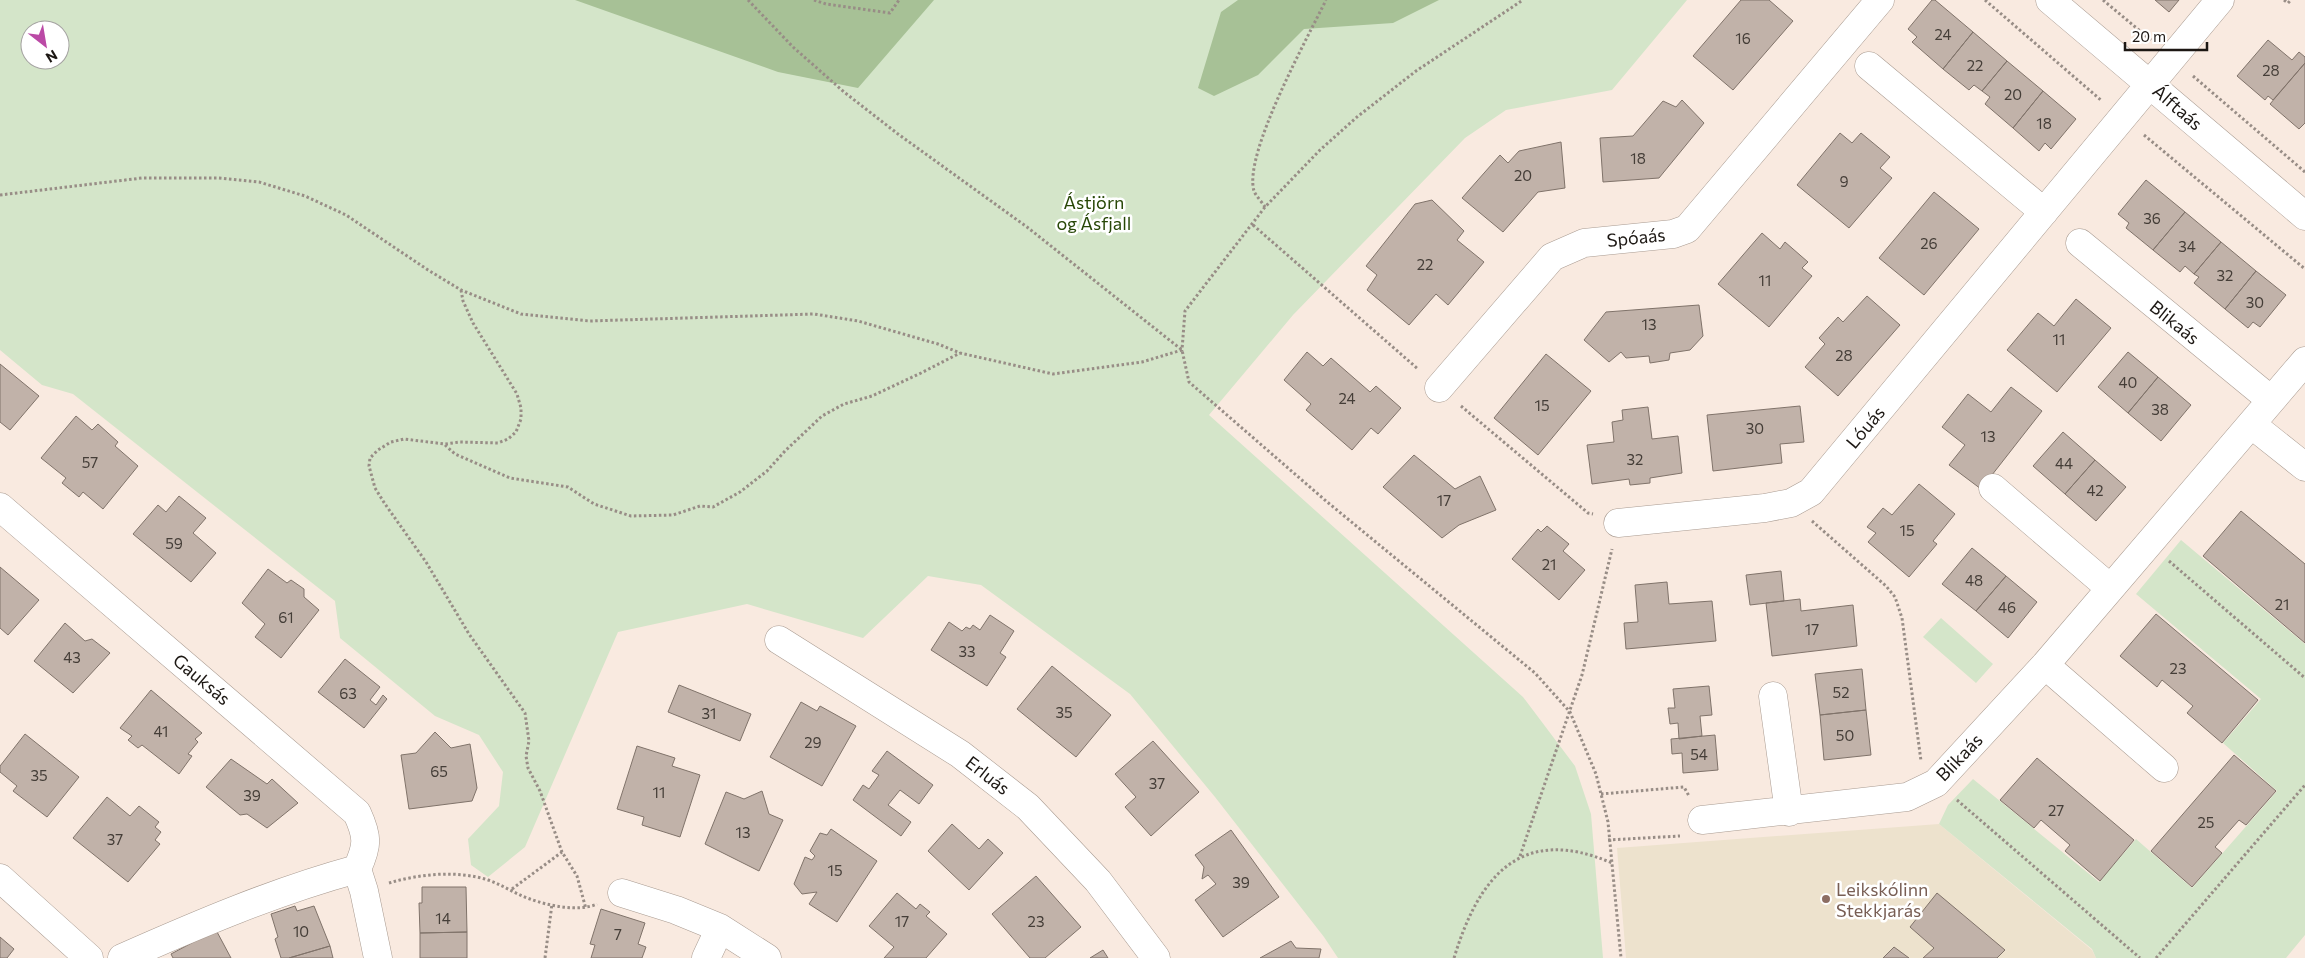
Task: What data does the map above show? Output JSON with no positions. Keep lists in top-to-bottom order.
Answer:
{
  "streets": {
    "street": [
      "Álftaás",
      "Spóaás",
      "Blikaás",
      "Lóuás",
      "Gauksás",
      "Erluás"
    ]
  },
  "crossings": [
    ["Álftaás", "Lóuás"]
  ],
  "parks": ["Ástjörn og Ásfjall"],
  "places": ["Leikskólinn Stekkjarás"],
  "house_numbers": [
    "24",
    "16",
    "22",
    "28",
    "20",
    "18",
    "18",
    "20",
    "9",
    "36",
    "26",
    "34",
    "22",
    "32",
    "11",
    "30",
    "13",
    "11",
    "28",
    "40",
    "24",
    "15",
    "38",
    "30",
    "13",
    "32",
    "57",
    "44",
    "42",
    "17",
    "15",
    "59",
    "21",
    "48",
    "21",
    "46",
    "61",
    "17",
    "33",
    "43",
    "23",
    "52",
    "63",
    "35",
    "31",
    "41",
    "50",
    "29",
    "54",
    "65",
    "35",
    "37",
    "11",
    "39",
    "27",
    "25",
    "13",
    "37",
    "15",
    "39",
    "14",
    "17",
    "23",
    "10",
    "7"
  ],
  "scale_bar": "20 m",
  "north": "bottom right"
}
